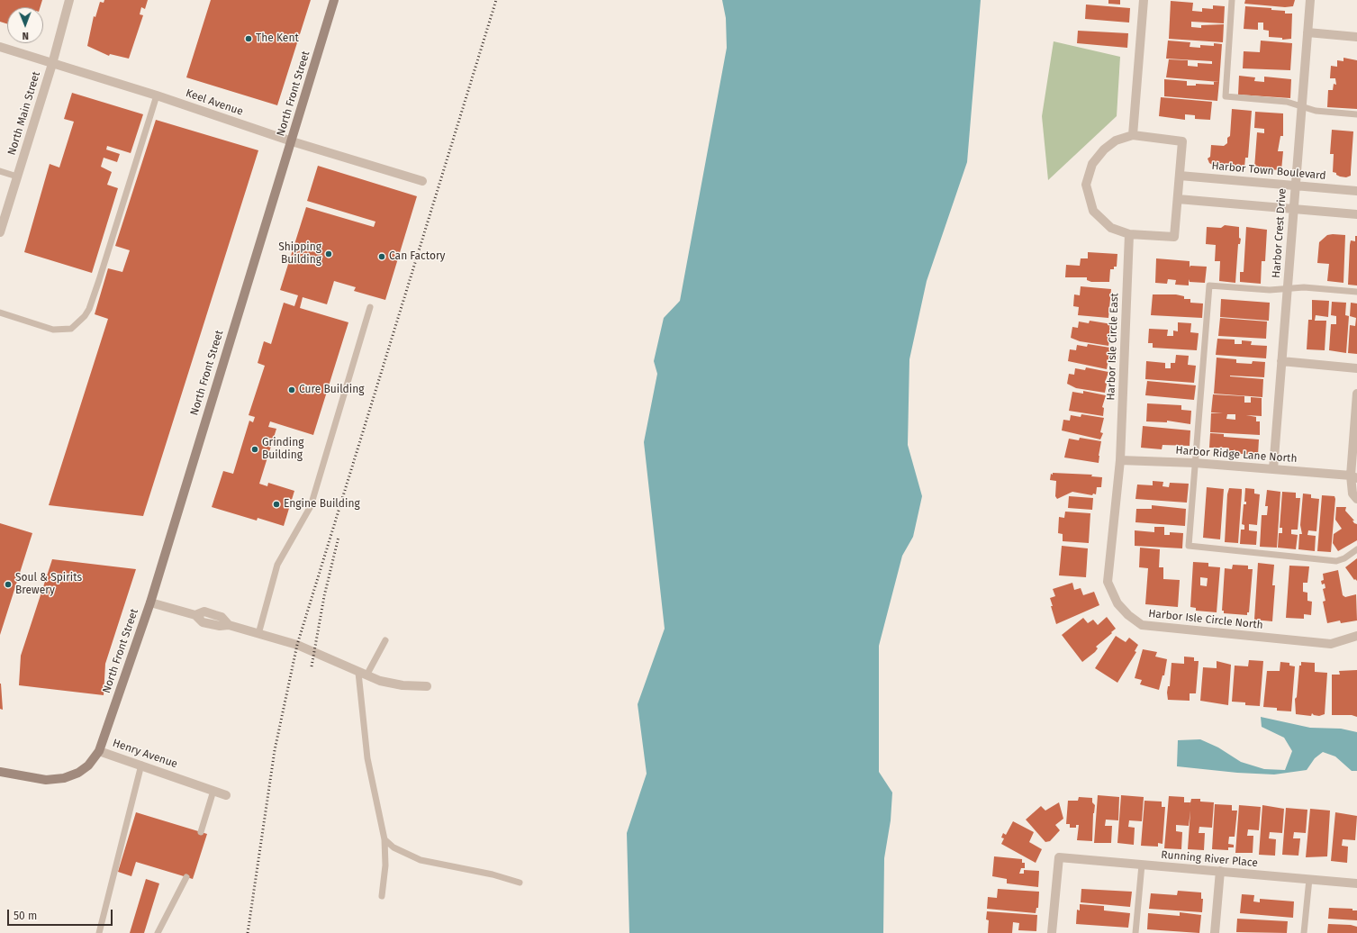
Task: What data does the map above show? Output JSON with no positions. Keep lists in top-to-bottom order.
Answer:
{
  "streets": {
    "street": [
      "North Front Street",
      "Keel Avenue",
      "North Main Street",
      "Harbor Town Boulevard",
      "Harbor Crest Drive",
      "Harbor Isle Circle East",
      "Harbor Ridge Lane North",
      "Harbor Isle Circle North",
      "Henry Avenue",
      "Running River Place"
    ]
  },
  "crossings": [
    ["North Front Street", "Keel Avenue"],
    ["North Front Street", "Henry Avenue"],
    ["Keel Avenue", "North Main Street"],
    ["Harbor Town Boulevard", "Harbor Crest Drive"],
    ["Harbor Town Boulevard", "Harbor Isle Circle East"],
    ["Harbor Crest Drive", "Harbor Ridge Lane North"],
    ["Harbor Isle Circle East", "Harbor Ridge Lane North"],
    ["Harbor Isle Circle East", "Harbor Isle Circle North"],
    ["Harbor Ridge Lane North", "Harbor Isle Circle North"]
  ],
  "places": [
    "The Kent",
    "Shipping Building",
    "Can Factory",
    "Cure Building",
    "Grinding Building",
    "Engine Building",
    "Soul & Spirits Brewery"
  ],
  "scale_bar": "50 m",
  "north": "bottom"
}
